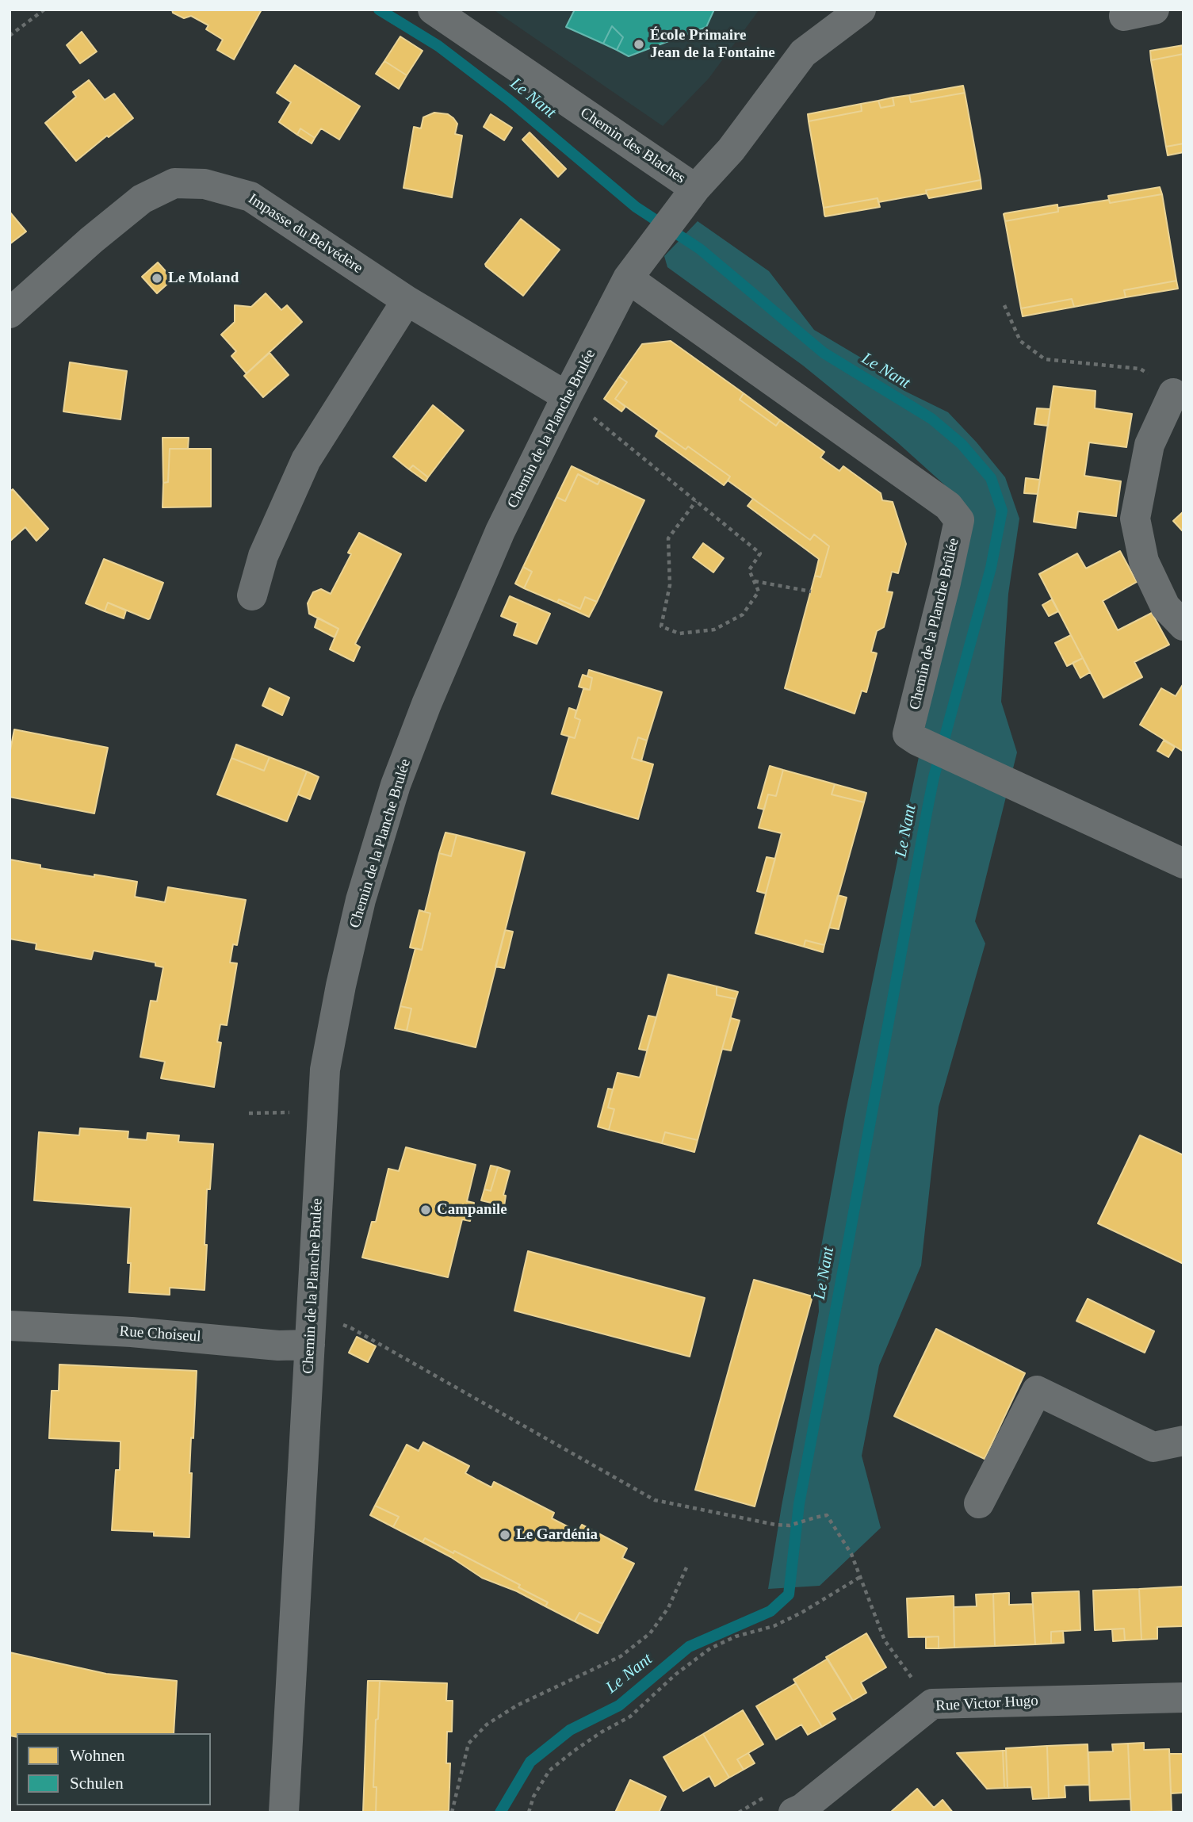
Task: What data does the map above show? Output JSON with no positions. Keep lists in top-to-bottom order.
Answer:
{
  "streets": {
    "street": [
      "Chemin des Blaches",
      "Impasse du Belvédère",
      "Chemin de la Planche Brulée",
      "Chemin de la Planche Brûlée",
      "Rue Choiseul",
      "Rue Victor Hugo"
    ]
  },
  "crossings": [
    ["Chemin des Blaches", "Chemin de la Planche Brulée"],
    ["Impasse du Belvédère", "Chemin de la Planche Brulée"],
    ["Chemin de la Planche Brulée", "Chemin de la Planche Brûlée"],
    ["Chemin de la Planche Brulée", "Rue Choiseul"]
  ],
  "water": ["Le Nant"],
  "places": [
    "École Primaire Jean de la Fontaine",
    "Le Moland",
    "Campanile",
    "Le Gardénia"
  ],
  "legend": ["Wohnen", "Schulen"]
}
